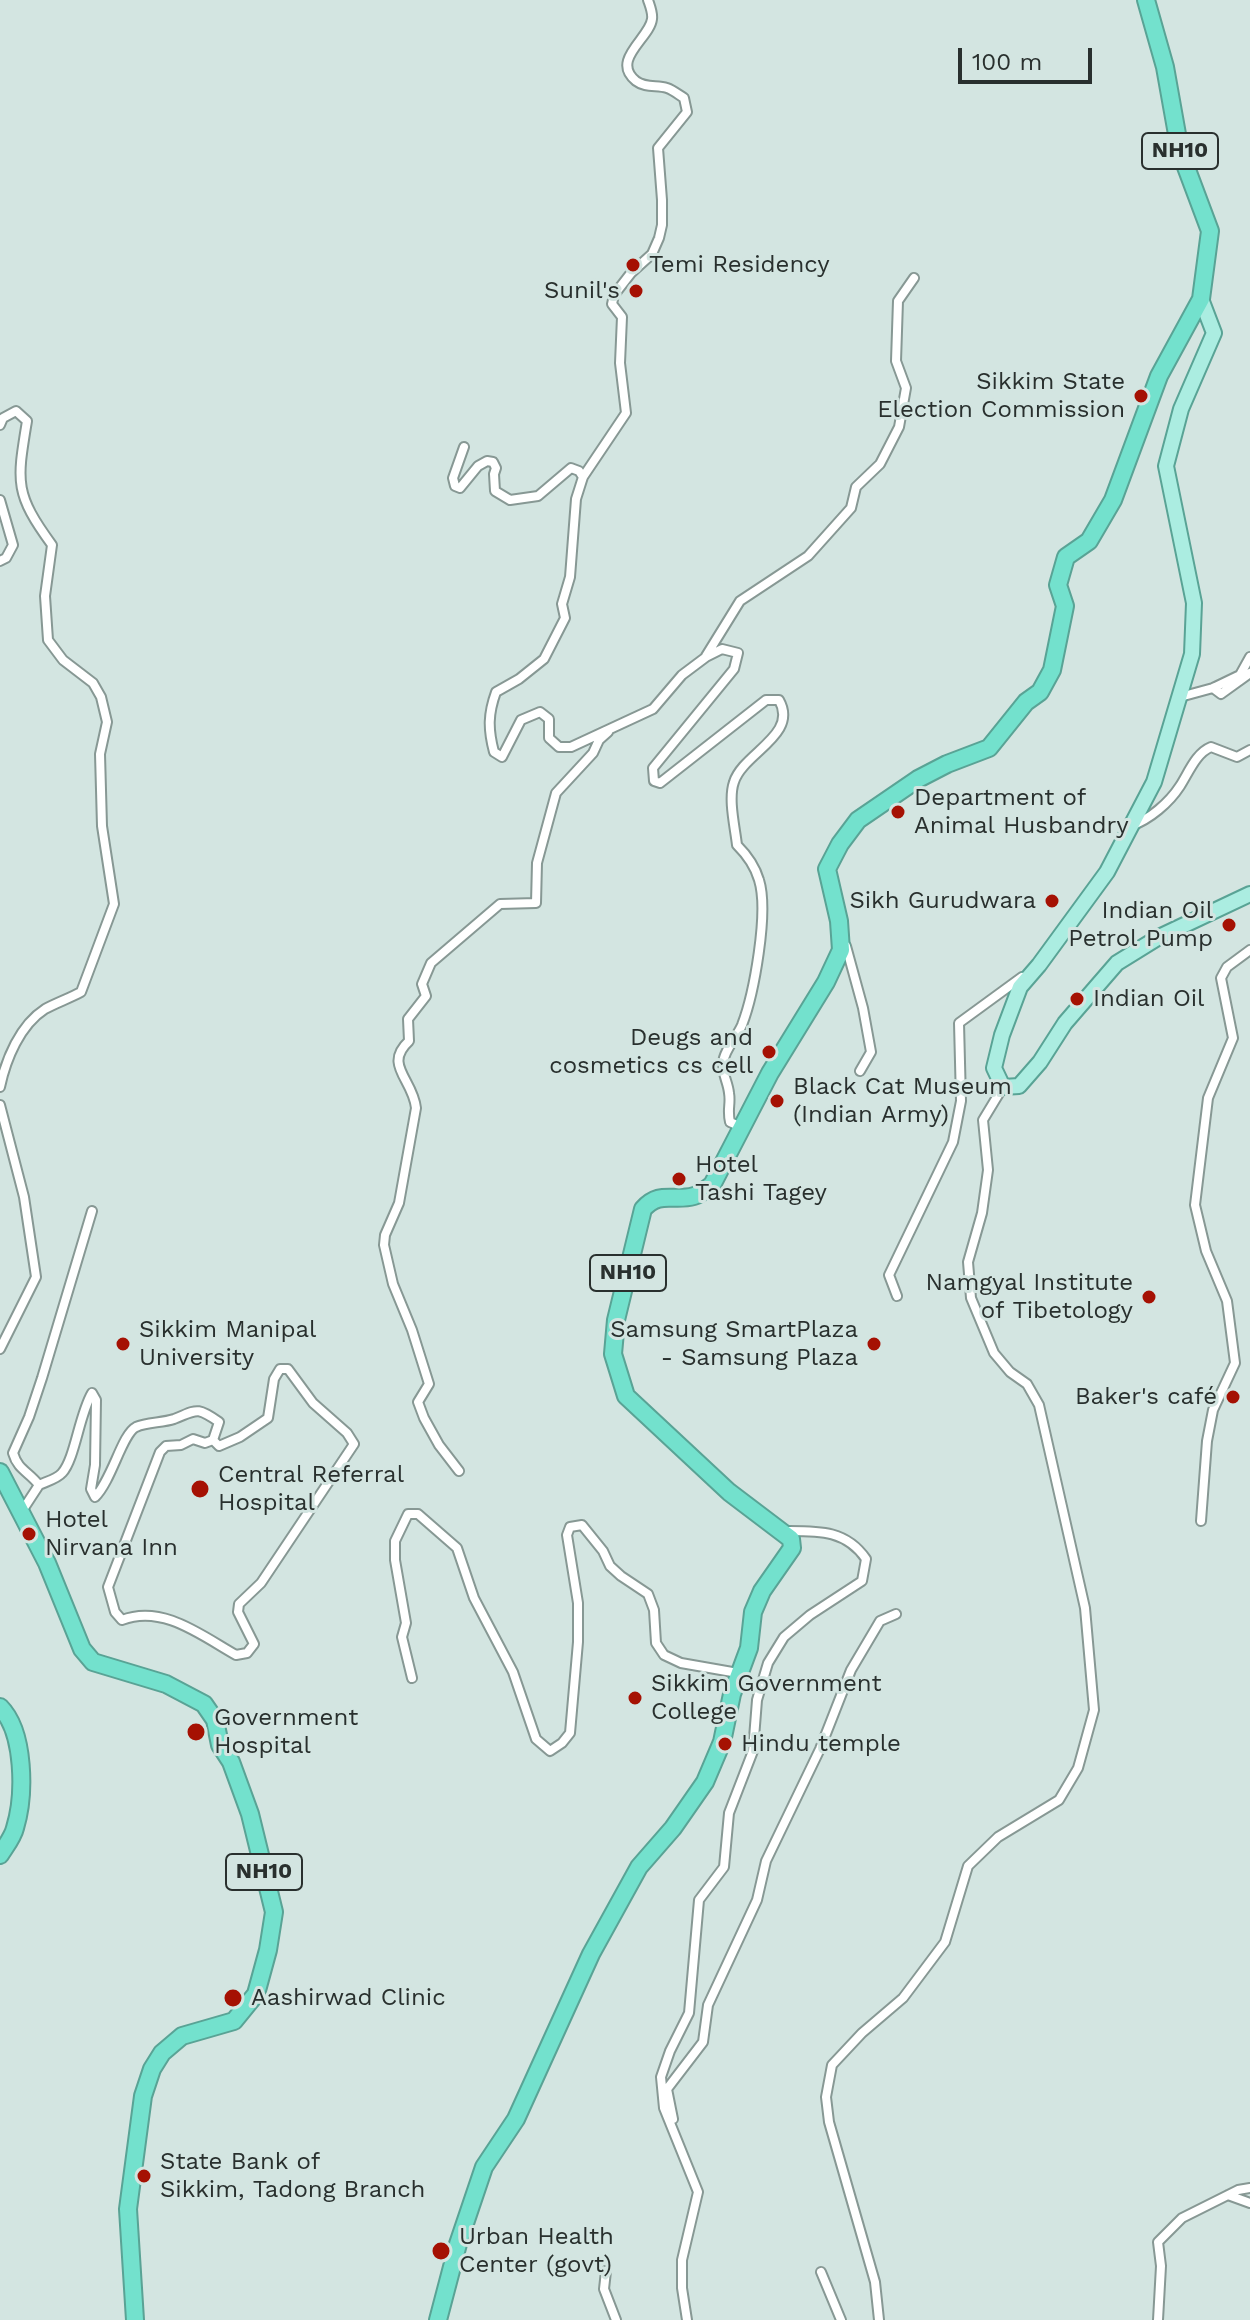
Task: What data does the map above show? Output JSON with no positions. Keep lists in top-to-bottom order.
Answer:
{
  "streets": {
    "highway": ["NH10"]
  },
  "places": [
    "Temi Residency",
    "Sunil's",
    "Sikkim State Election Commission",
    "Department of Animal Husbandry",
    "Sikh Gurudwara",
    "Indian Oil Petrol Pump",
    "Indian Oil",
    "Deugs and cosmetics cs cell",
    "Black Cat Museum (Indian Army)",
    "Hotel Tashi Tagey",
    "Namgyal Institute of Tibetology",
    "Sikkim Manipal University",
    "Samsung SmartPlaza - Samsung Plaza",
    "Baker's café",
    "Central Referral Hospital",
    "Hotel Nirvana Inn",
    "Sikkim Government College",
    "Government Hospital",
    "Hindu temple",
    "Aashirwad Clinic",
    "State Bank of Sikkim, Tadong Branch",
    "Urban Health Center (govt)"
  ],
  "scale_bar": "100 m"
}
